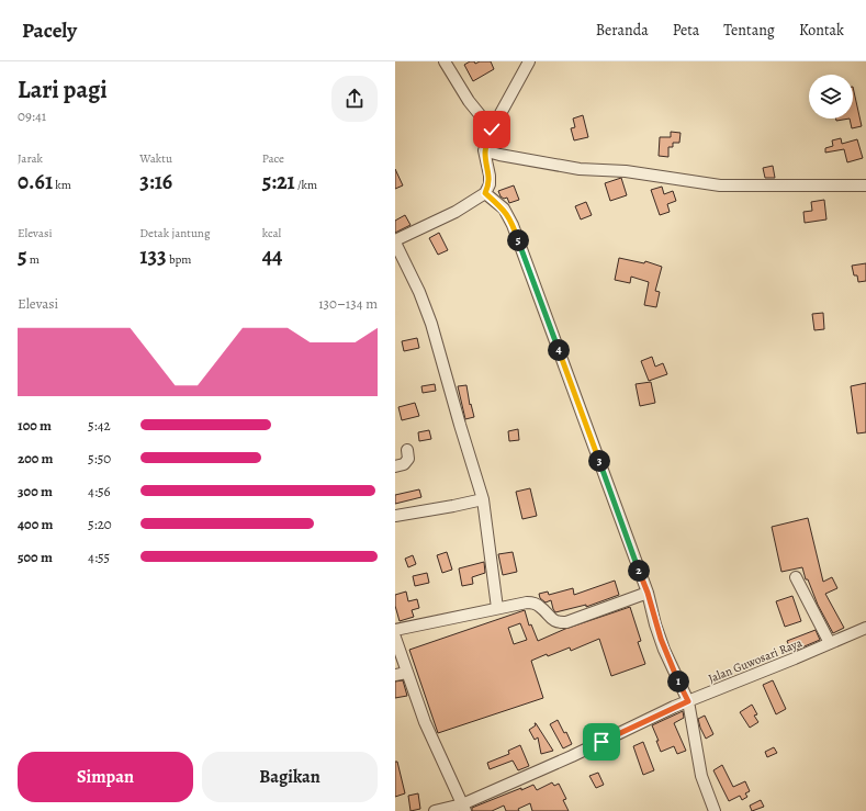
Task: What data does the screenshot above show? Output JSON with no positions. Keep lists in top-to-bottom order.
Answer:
{
  "streets": {
    "street": ["Jalan Guwosari Raya"]
  },
  "page": {
    "header": "Pacely",
    "nav": [
      "Beranda",
      "Peta",
      "Tentang",
      "Kontak"
    ],
    "heading": ["Lari pagi", "09:41"],
    "stats": [
      ["Jarak", "0.61 km"],
      ["Waktu", "3:16"],
      ["Pace", "5:21 /km"],
      ["Elevasi", "5 m"],
      ["Detak jantung", "133 bpm"],
      ["kcal", "44"]
    ],
    "pins": [
      "5",
      "4",
      "3",
      "2",
      "1"
    ],
    "chart": ["Elevasi", "130–134 m"],
    "list": [
      {
        "name": "100 m",
        "note": "5:42"
      },
      {
        "name": "200 m",
        "note": "5:50"
      },
      {
        "name": "300 m",
        "note": "4:56"
      },
      {
        "name": "400 m",
        "note": "5:20"
      },
      {
        "name": "500 m",
        "note": "4:55"
      }
    ],
    "buttons": ["Simpan", "Bagikan"]
  }
}
